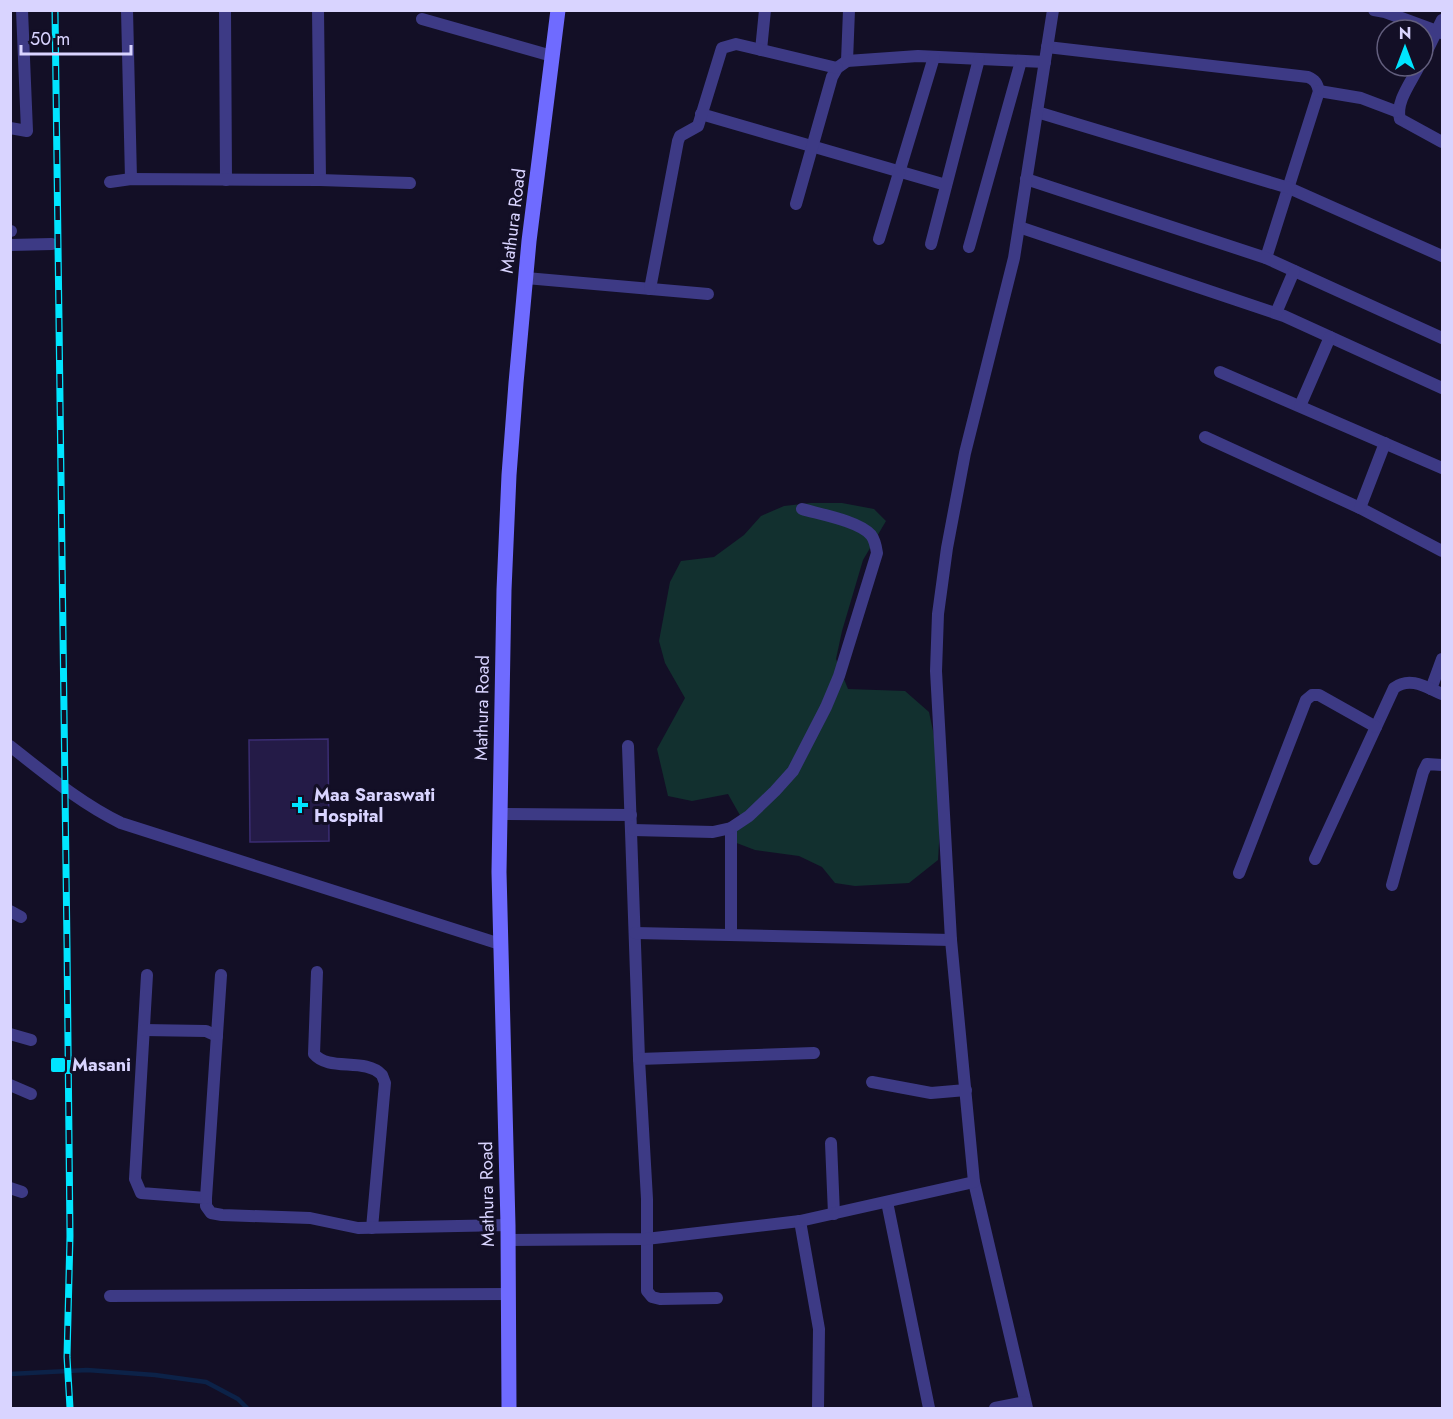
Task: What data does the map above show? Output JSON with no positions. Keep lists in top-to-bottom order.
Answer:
{
  "streets": {
    "main road": ["Mathura Road"]
  },
  "places": {
    "health": ["Maa Saraswati Hospital"],
    "transit": ["Masani"]
  },
  "scale_bar": "50 m",
  "north": "top"
}
